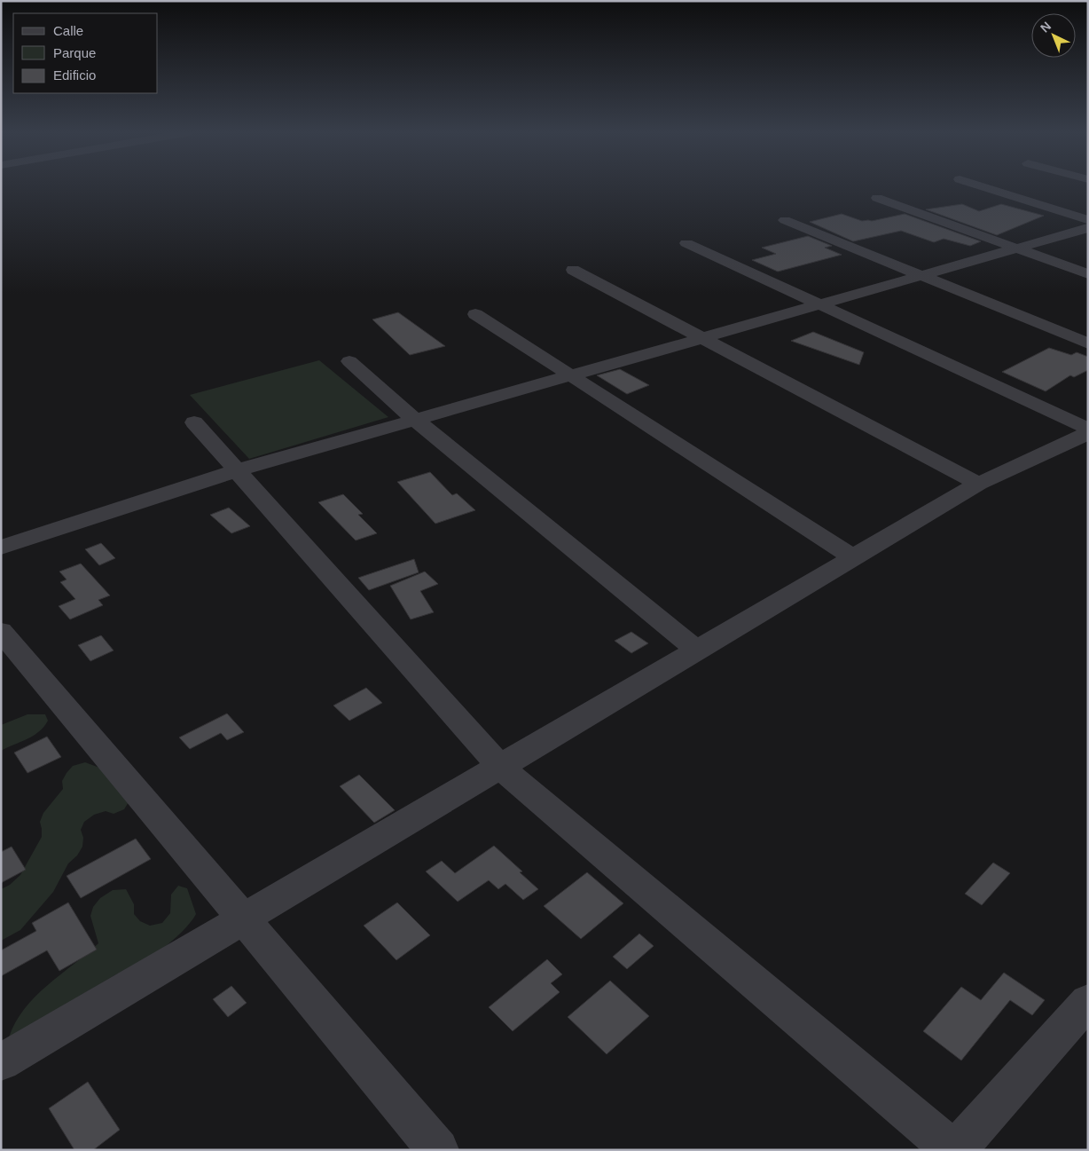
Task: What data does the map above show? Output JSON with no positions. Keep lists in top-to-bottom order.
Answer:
{
  "legend": ["Calle", "Parque", "Edificio"],
  "north": "top left"
}
